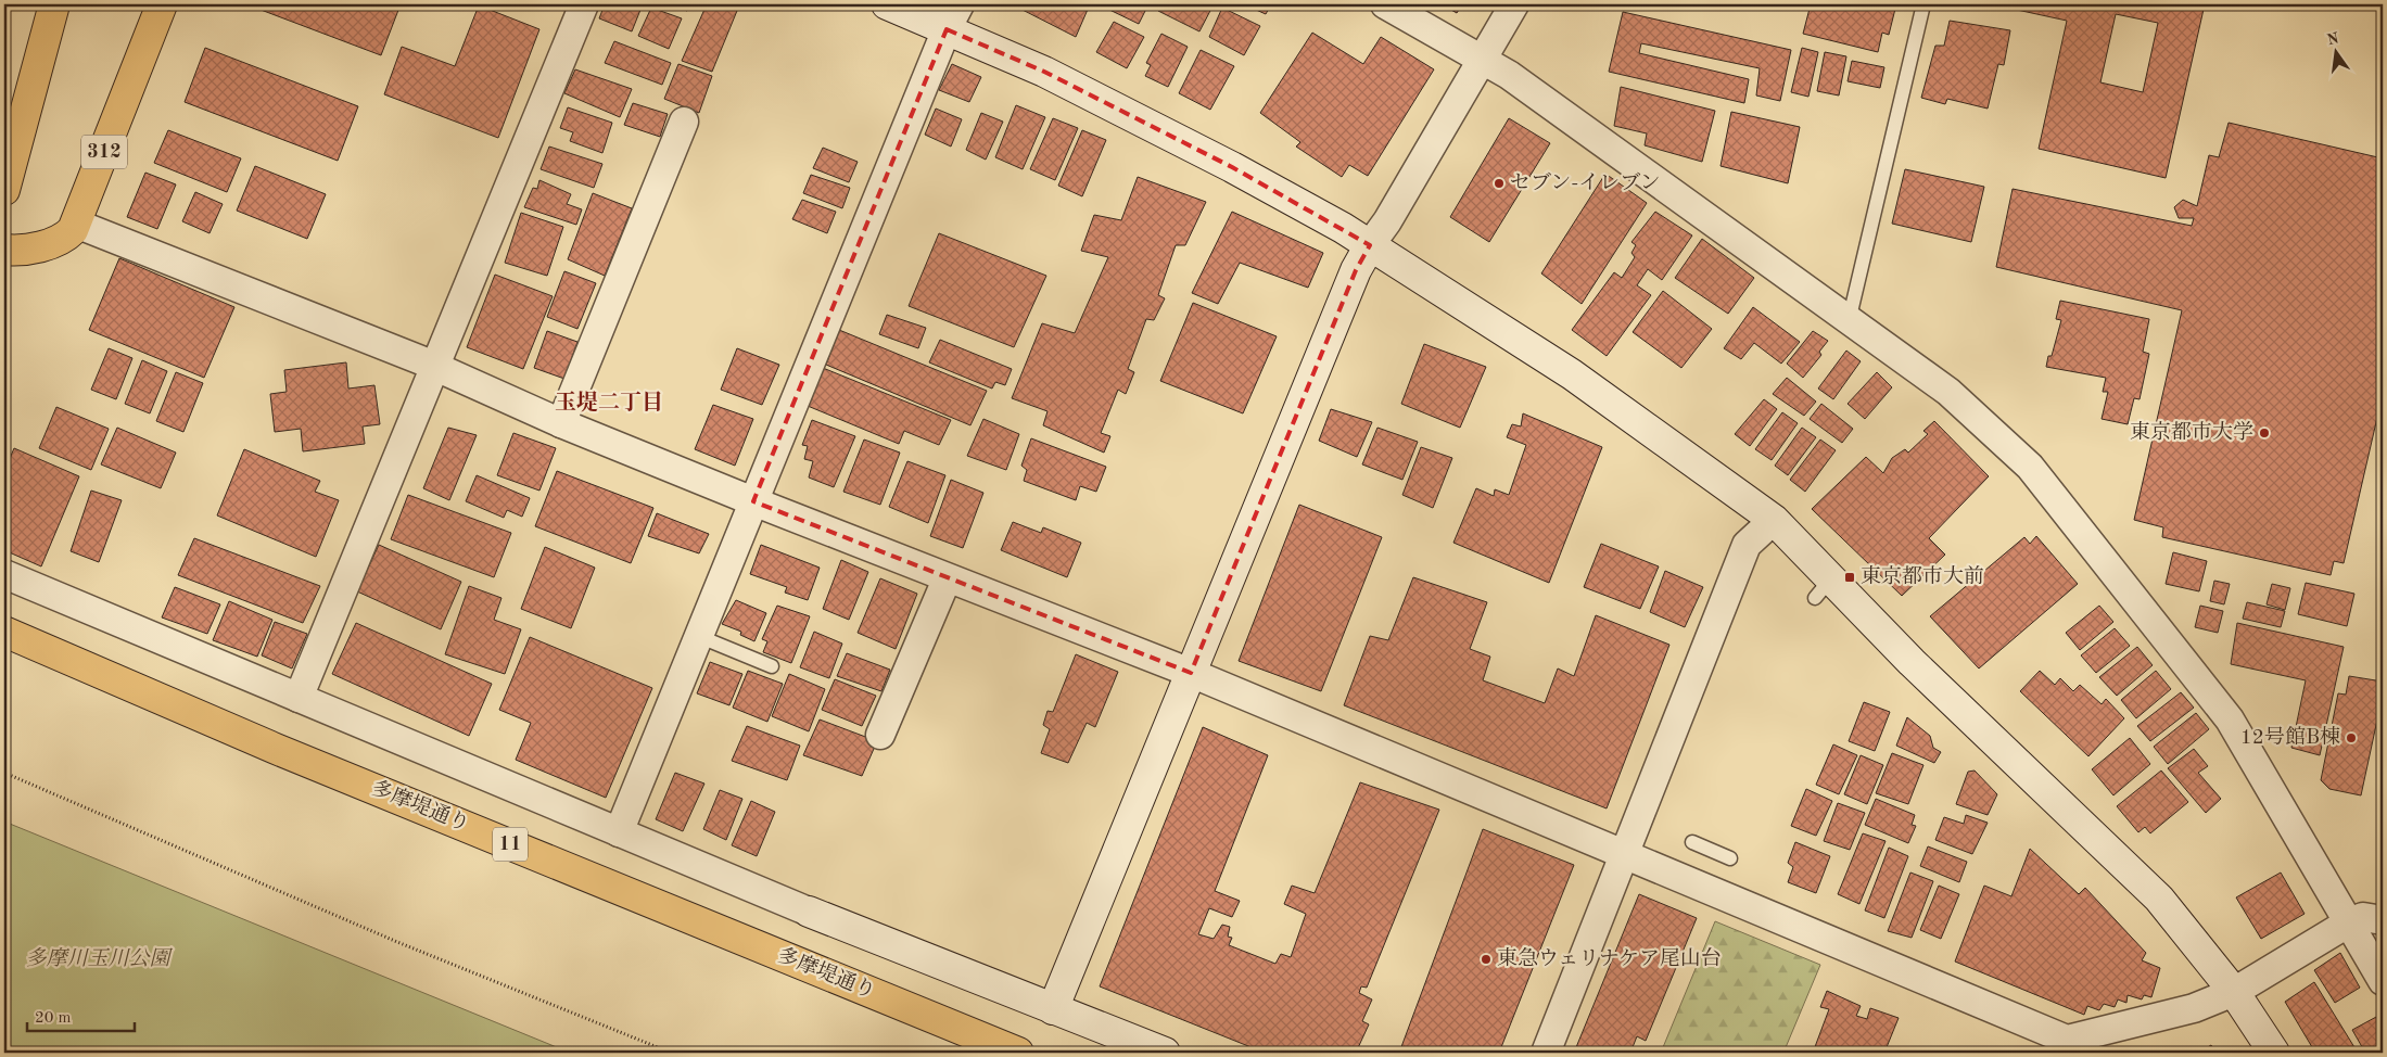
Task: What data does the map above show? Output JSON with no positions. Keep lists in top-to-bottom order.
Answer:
{
  "streets": {
    "main road": ["312", "多摩堤通り", "11"]
  },
  "districts": ["玉堤二丁目"],
  "parks": ["多摩川玉川公園"],
  "places": {
    "other": [
      "セブン-イレブン",
      "東京都市大学",
      "12号館B棟",
      "東急ウェリナケア尾山台"
    ],
    "transit": ["東京都市大前"]
  },
  "scale_bar": "20 m",
  "north": "top"
}
